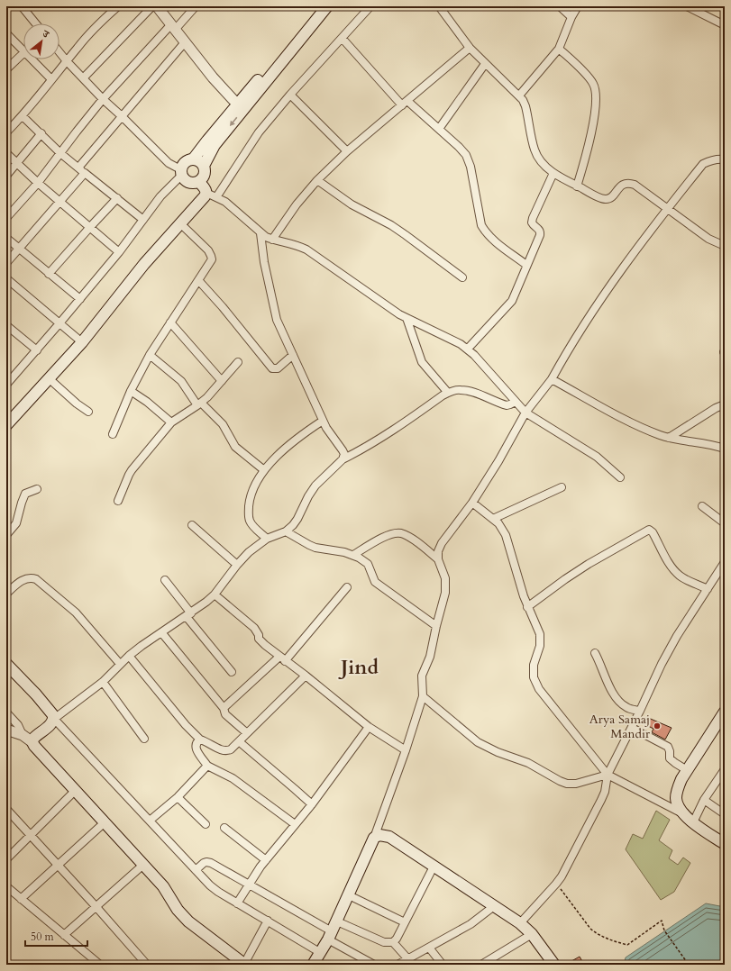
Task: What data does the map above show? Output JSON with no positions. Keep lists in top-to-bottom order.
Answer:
{
  "districts": ["Jind"],
  "places": ["Arya Samaj Mandir"],
  "scale_bar": "50 m",
  "north": "top right"
}
